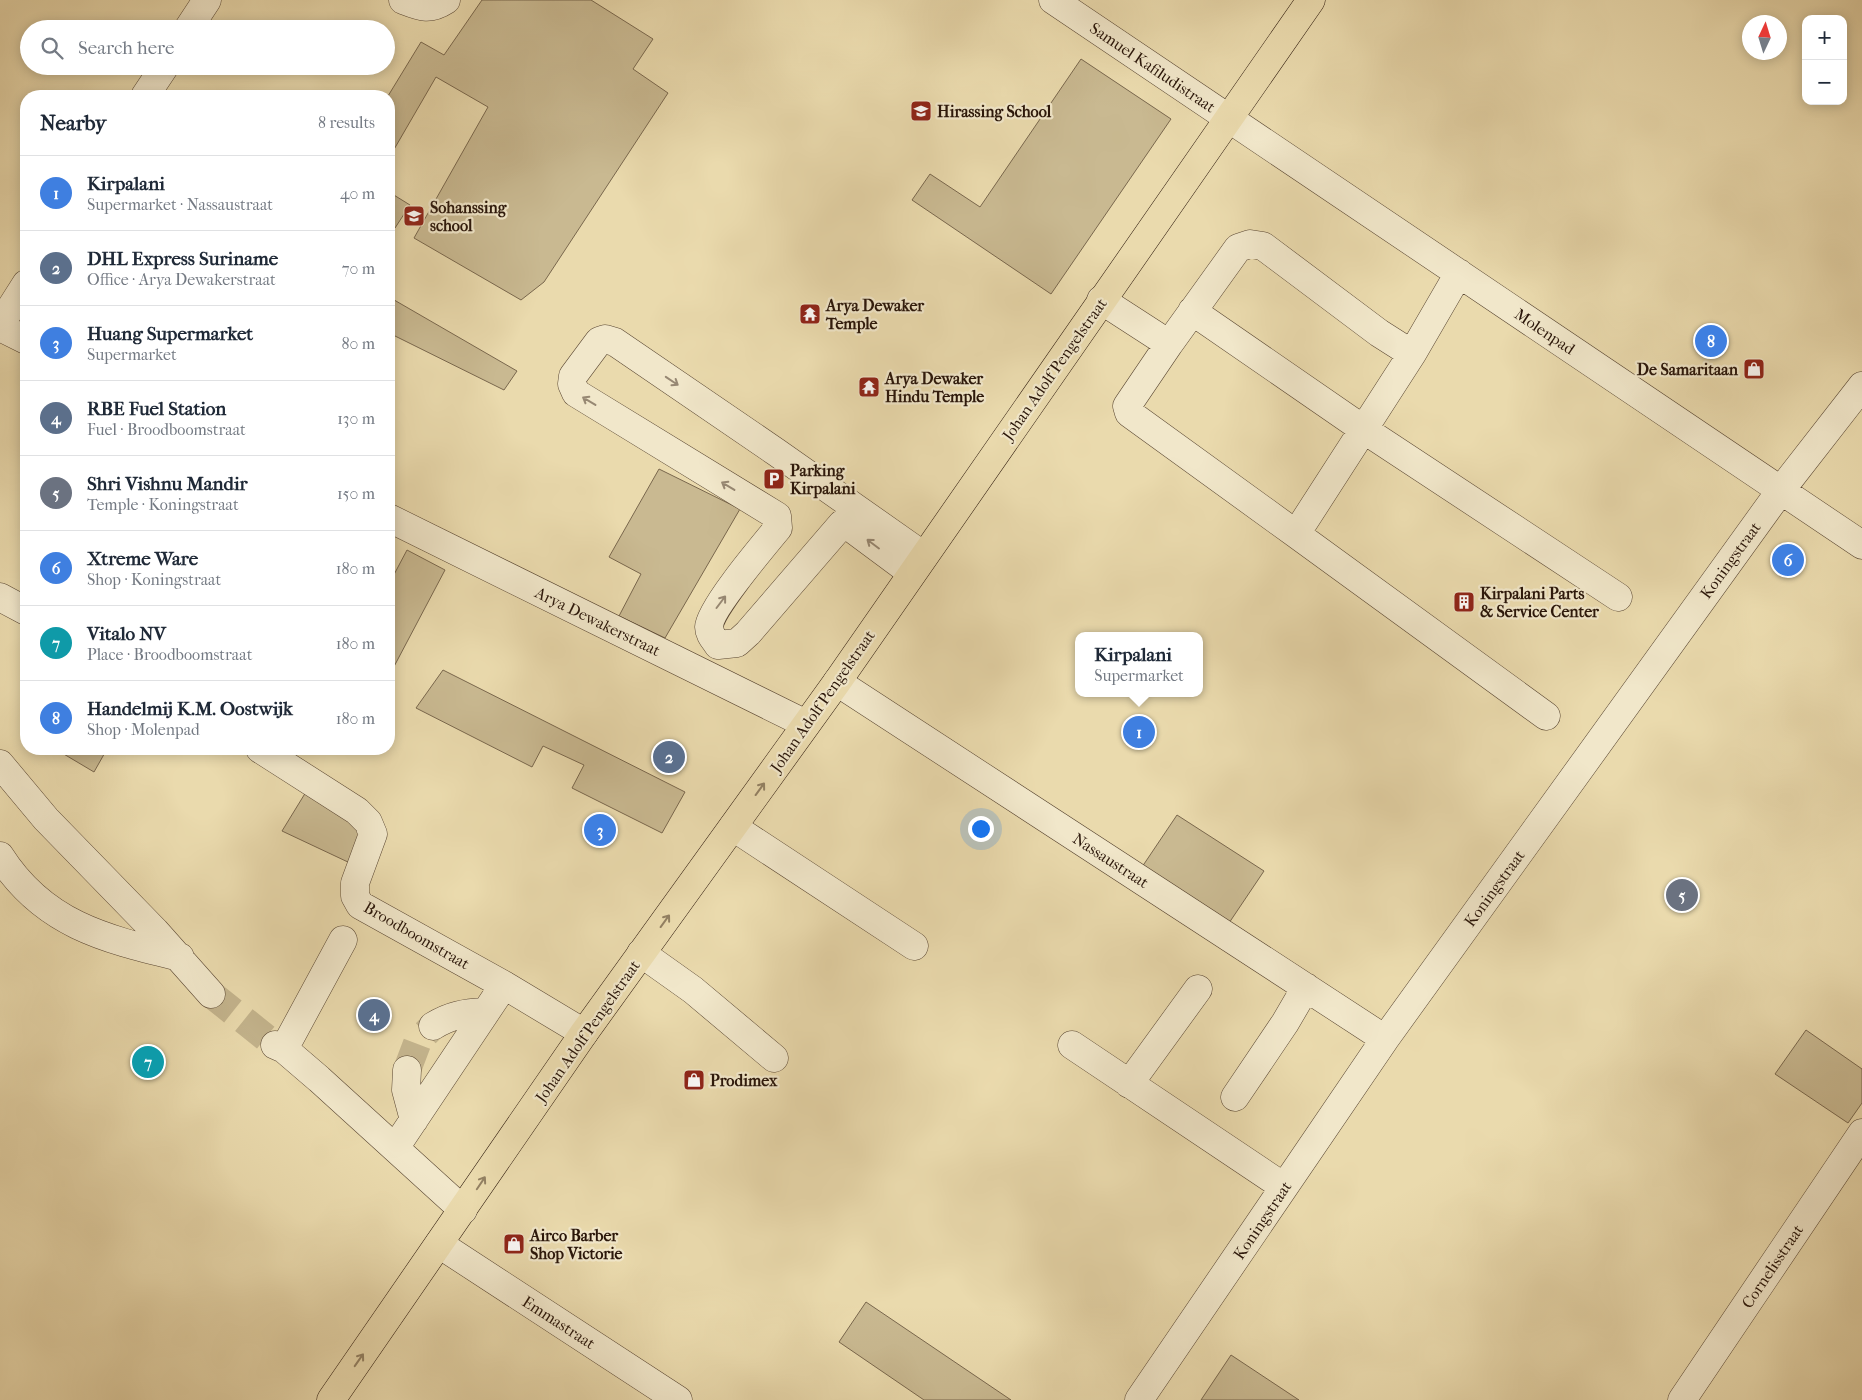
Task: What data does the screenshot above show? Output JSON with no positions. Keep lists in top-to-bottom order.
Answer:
{
  "streets": {
    "main road": ["Johan Adolf Pengelstraat"],
    "street": [
      "Samuel Kafiludistraat",
      "Molenpad",
      "Koningstraat",
      "Arya Dewakerstraat",
      "Nassaustraat",
      "Broodboomstraat",
      "Cornelisstraat",
      "Emmastraat"
    ]
  },
  "crossings": [
    ["Samuel Kafiludistraat", "Molenpad"],
    ["Samuel Kafiludistraat", "Johan Adolf Pengelstraat"],
    ["Molenpad", "Johan Adolf Pengelstraat"],
    ["Molenpad", "Koningstraat"],
    ["Johan Adolf Pengelstraat", "Arya Dewakerstraat"],
    ["Johan Adolf Pengelstraat", "Nassaustraat"],
    ["Johan Adolf Pengelstraat", "Broodboomstraat"],
    ["Johan Adolf Pengelstraat", "Emmastraat"],
    ["Koningstraat", "Nassaustraat"]
  ],
  "one_way": ["Johan Adolf Pengelstraat"],
  "places": {
    "school or university": ["Hirassing School", "Sohanssing school"],
    "temple": ["Arya Dewaker Temple", "Arya Dewaker Hindu Temple"],
    "shop": ["De Samaritaan", "Prodimex", "Airco Barber Shop Victorie"],
    "parking": ["Parking Kirpalani"],
    "building": ["Kirpalani Parts & Service Center"]
  },
  "north": "top",
  "page": {
    "map_buttons": ["+", "−"],
    "search": "Search here",
    "heading": ["Nearby", "8 results"],
    "list": [
      {
        "mark": "1",
        "name": "Kirpalani",
        "note": "Supermarket · Nassaustraat",
        "value": "40 m"
      },
      {
        "mark": "2",
        "name": "DHL Express Suriname",
        "note": "Office · Arya Dewakerstraat",
        "value": "70 m"
      },
      {
        "mark": "3",
        "name": "Huang Supermarket",
        "note": "Supermarket",
        "value": "80 m"
      },
      {
        "mark": "4",
        "name": "RBE Fuel Station",
        "note": "Fuel · Broodboomstraat",
        "value": "130 m"
      },
      {
        "mark": "5",
        "name": "Shri Vishnu Mandir",
        "note": "Temple · Koningstraat",
        "value": "150 m"
      },
      {
        "mark": "6",
        "name": "Xtreme Ware",
        "note": "Shop · Koningstraat",
        "value": "180 m"
      },
      {
        "mark": "7",
        "name": "Vitalo NV",
        "note": "Place · Broodboomstraat",
        "value": "180 m"
      },
      {
        "mark": "8",
        "name": "Handelmij K.M. Oostwijk",
        "note": "Shop · Molenpad",
        "value": "180 m"
      }
    ],
    "pins": [
      "8",
      "6",
      "1",
      "2",
      "3",
      "5",
      "4",
      "7"
    ],
    "popup": ["Kirpalani", "Supermarket"]
  }
}
